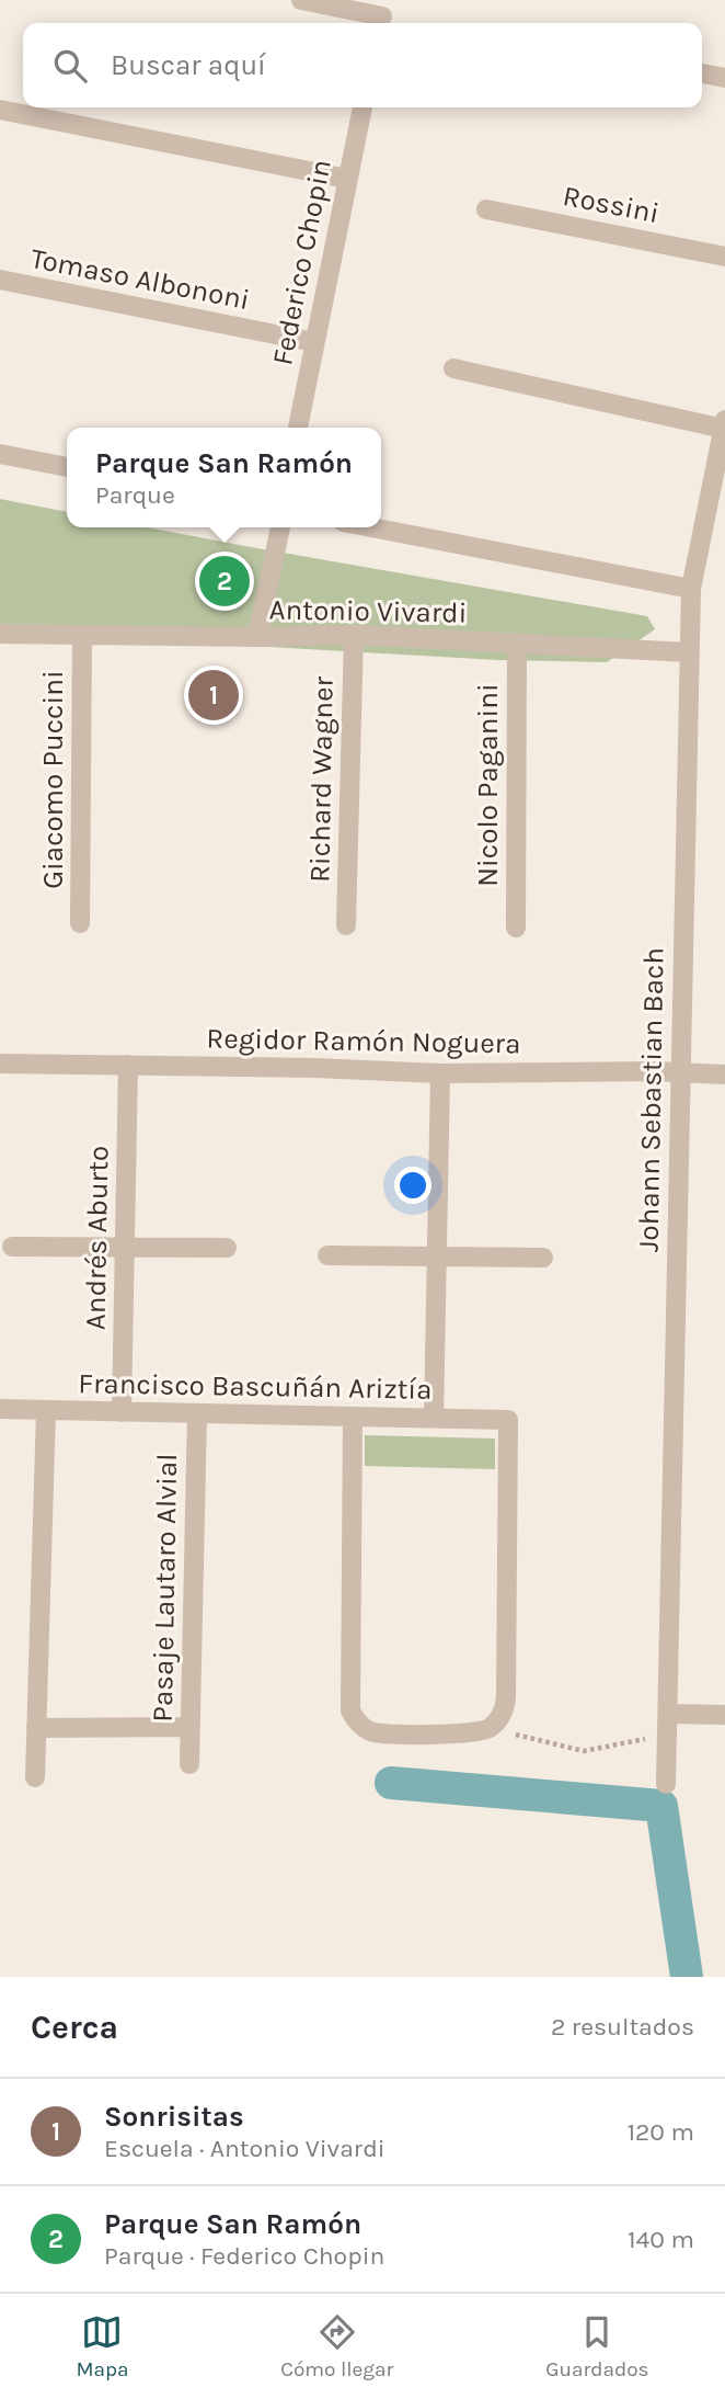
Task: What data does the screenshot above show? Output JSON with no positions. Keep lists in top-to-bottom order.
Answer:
{
  "streets": {
    "street": [
      "Rossini",
      "Federico Chopin",
      "Tomaso Albononi",
      "Antonio Vivardi",
      "Giacomo Puccini",
      "Richard Wagner",
      "Nicolo Paganini",
      "Regidor Ramón Noguera",
      "Johann Sebastian Bach",
      "Andrés Aburto",
      "Francisco Bascuñán Ariztía",
      "Pasaje Lautaro Alvial"
    ]
  },
  "crossings": [
    ["Federico Chopin", "Tomaso Albononi"],
    ["Antonio Vivardi", "Giacomo Puccini"],
    ["Antonio Vivardi", "Richard Wagner"],
    ["Antonio Vivardi", "Nicolo Paganini"],
    ["Antonio Vivardi", "Johann Sebastian Bach"],
    ["Regidor Ramón Noguera", "Johann Sebastian Bach"],
    ["Regidor Ramón Noguera", "Andrés Aburto"],
    ["Andrés Aburto", "Francisco Bascuñán Ariztía"],
    ["Francisco Bascuñán Ariztía", "Pasaje Lautaro Alvial"]
  ],
  "page": {
    "search": "Buscar aquí",
    "popup": ["Parque San Ramón", "Parque"],
    "pins": ["2", "1"],
    "heading": ["Cerca", "2 resultados"],
    "list": [
      {
        "mark": "1",
        "name": "Sonrisitas",
        "note": "Escuela · Antonio Vivardi",
        "value": "120 m"
      },
      {
        "mark": "2",
        "name": "Parque San Ramón",
        "note": "Parque · Federico Chopin",
        "value": "140 m"
      }
    ],
    "nav": ["Mapa", "Cómo llegar", "Guardados"]
  }
}
